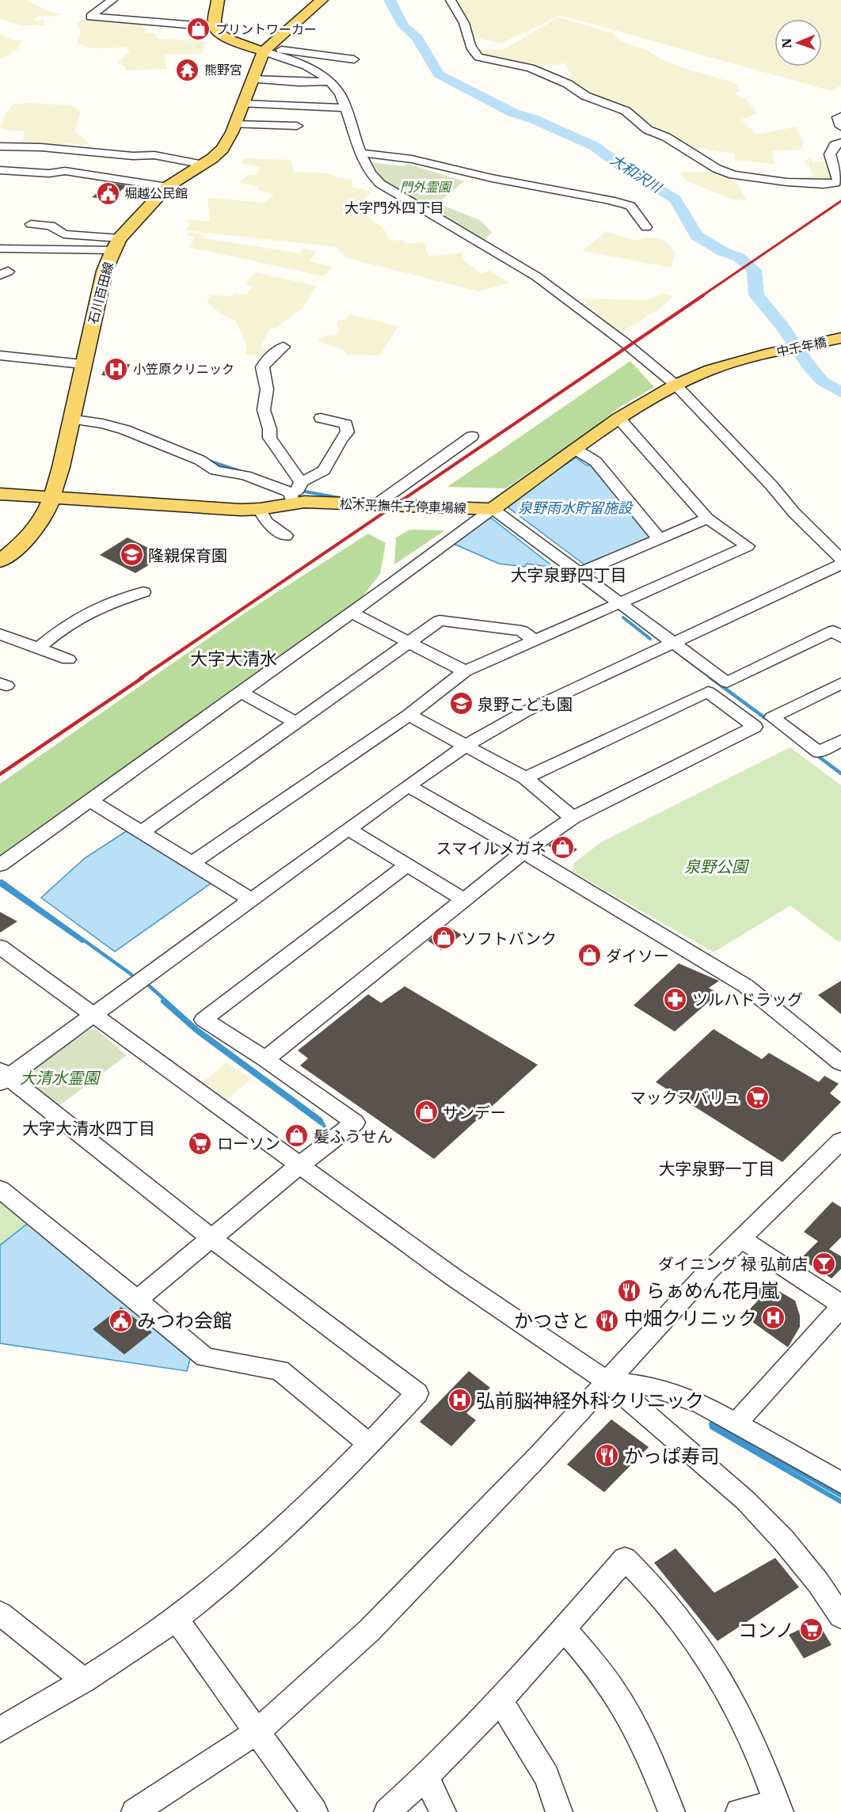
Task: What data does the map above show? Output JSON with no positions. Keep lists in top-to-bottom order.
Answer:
{
  "streets": {
    "main road": ["石川百田線", "中千年橋", "松木平撫牛子停車場線"]
  },
  "crossings": [
    ["石川百田線", "松木平撫牛子停車場線"]
  ],
  "districts": [
    "大字門外四丁目",
    "大字泉野四丁目",
    "大字大清水",
    "大字大清水四丁目",
    "大字泉野一丁目"
  ],
  "water": ["大和沢川", "泉野雨水貯留施設"],
  "parks": ["門外霊園", "泉野公園", "大清水霊園"],
  "places": {
    "shop": [
      "プリントワーカー",
      "スマイルメガネ",
      "ソフトバンク",
      "ダイソー",
      "サンデー",
      "髪ふうせん"
    ],
    "temple": ["熊野宮"],
    "public building": ["堀越公民館", "みつわ会館"],
    "hospital": ["小笠原クリニック", "中畑クリニック", "弘前脳神経外科クリニック"],
    "school or university": ["隆親保育園", "泉野こども園"],
    "pharmacy": ["ツルハドラッグ"],
    "supermarket": ["マックスバリュ", "ローソン", "コンノ"],
    "bar": ["ダイニング 禄 弘前店"],
    "restaurant": ["らぁめん花月嵐", "かつさと", "かっぱ寿司"]
  },
  "north": "left"
}
